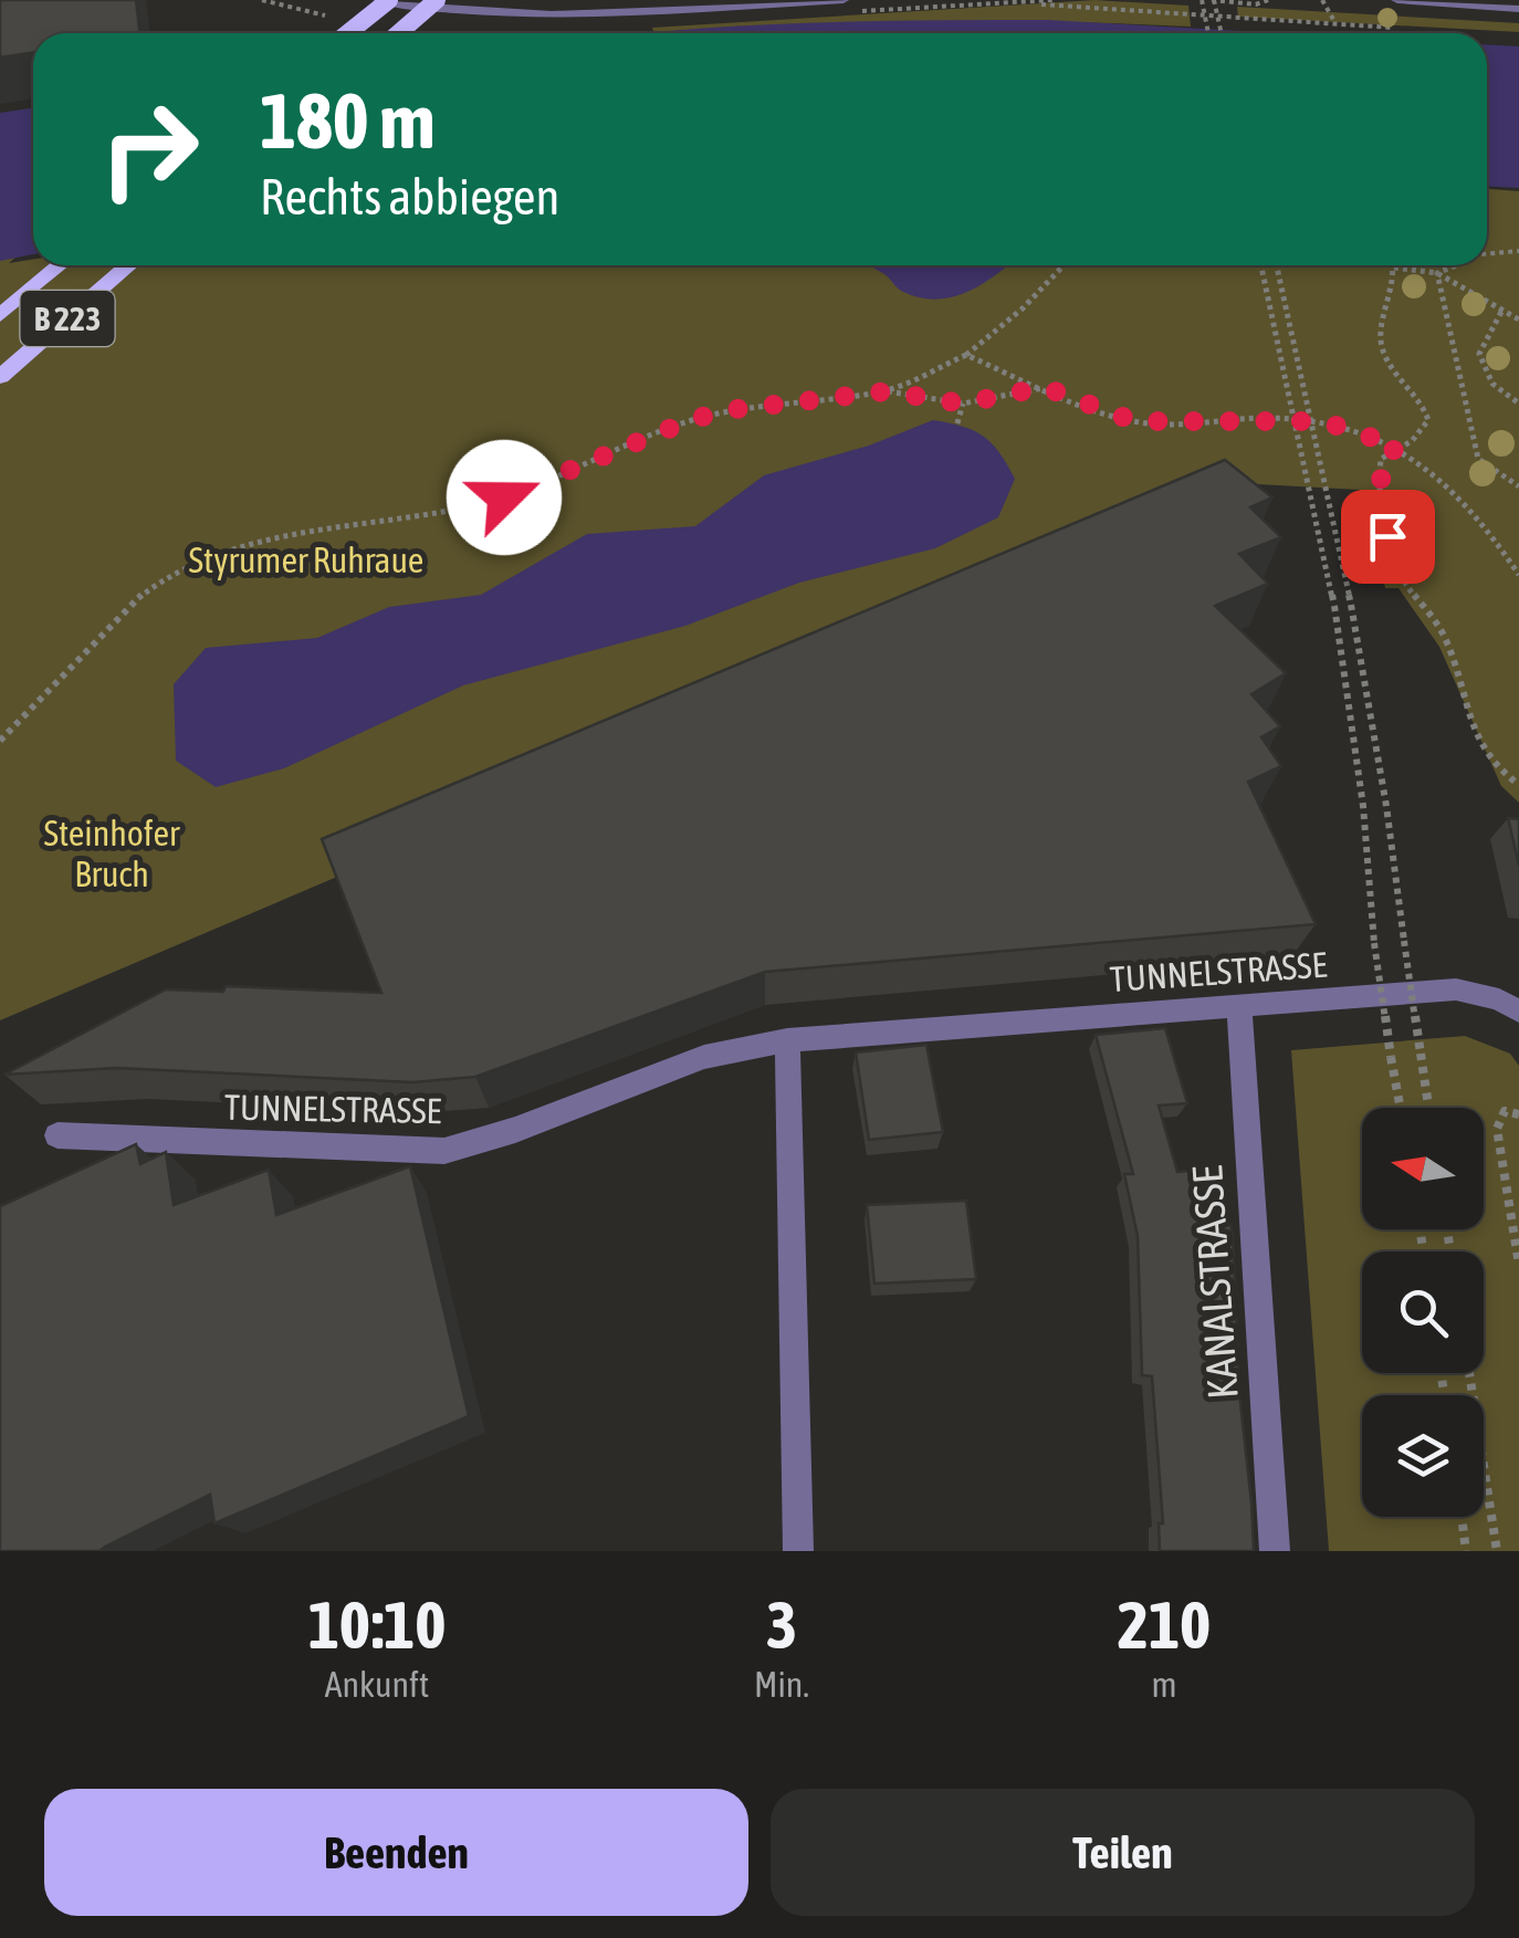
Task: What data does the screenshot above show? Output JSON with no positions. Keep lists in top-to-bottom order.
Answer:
{
  "streets": {
    "main road": ["B 223"],
    "street": ["TUNNELSTRASSE", "KANALSTRASSE"]
  },
  "crossings": [
    ["TUNNELSTRASSE", "KANALSTRASSE"]
  ],
  "parks": ["Styrumer Ruhraue", "Steinhofer Bruch"],
  "north": "left",
  "page": {
    "turn": ["180 m", "Rechts abbiegen"],
    "eta": [
      "10:10",
      "Ankunft",
      "3",
      "Min.",
      "210",
      "m"
    ],
    "buttons": ["Beenden", "Teilen"]
  }
}
